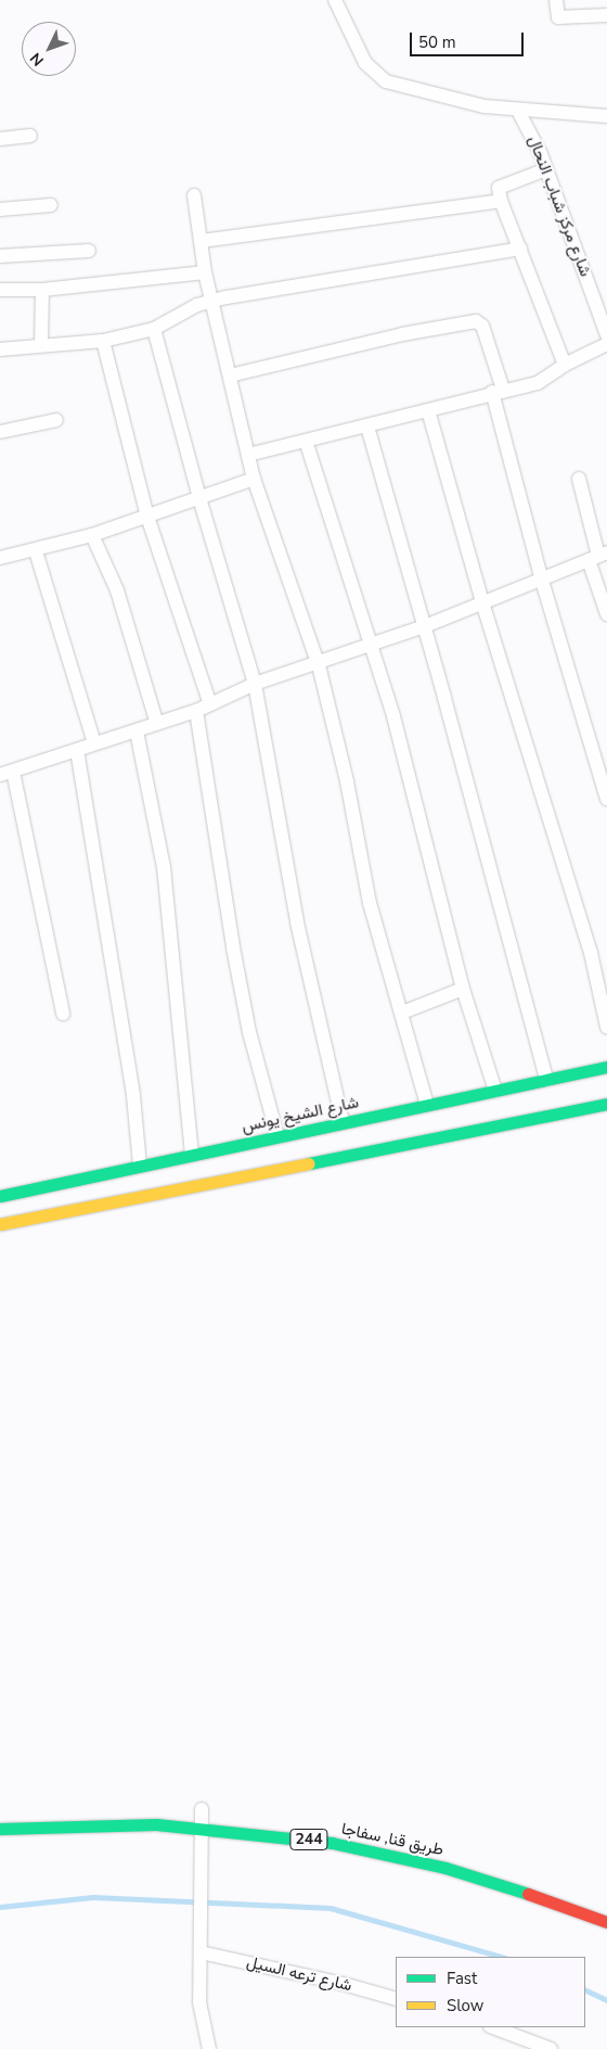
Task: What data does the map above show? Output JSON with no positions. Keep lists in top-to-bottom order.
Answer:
{
  "streets": {
    "main road": ["شارع الشيخ يونس", "244", "طريق قنا, سفاجا"],
    "street": ["شارع مركز شباب النحال", "شارع ترعه السيل"]
  },
  "legend": ["Fast", "Slow"],
  "scale_bar": "50 m",
  "north": "bottom left"
}
